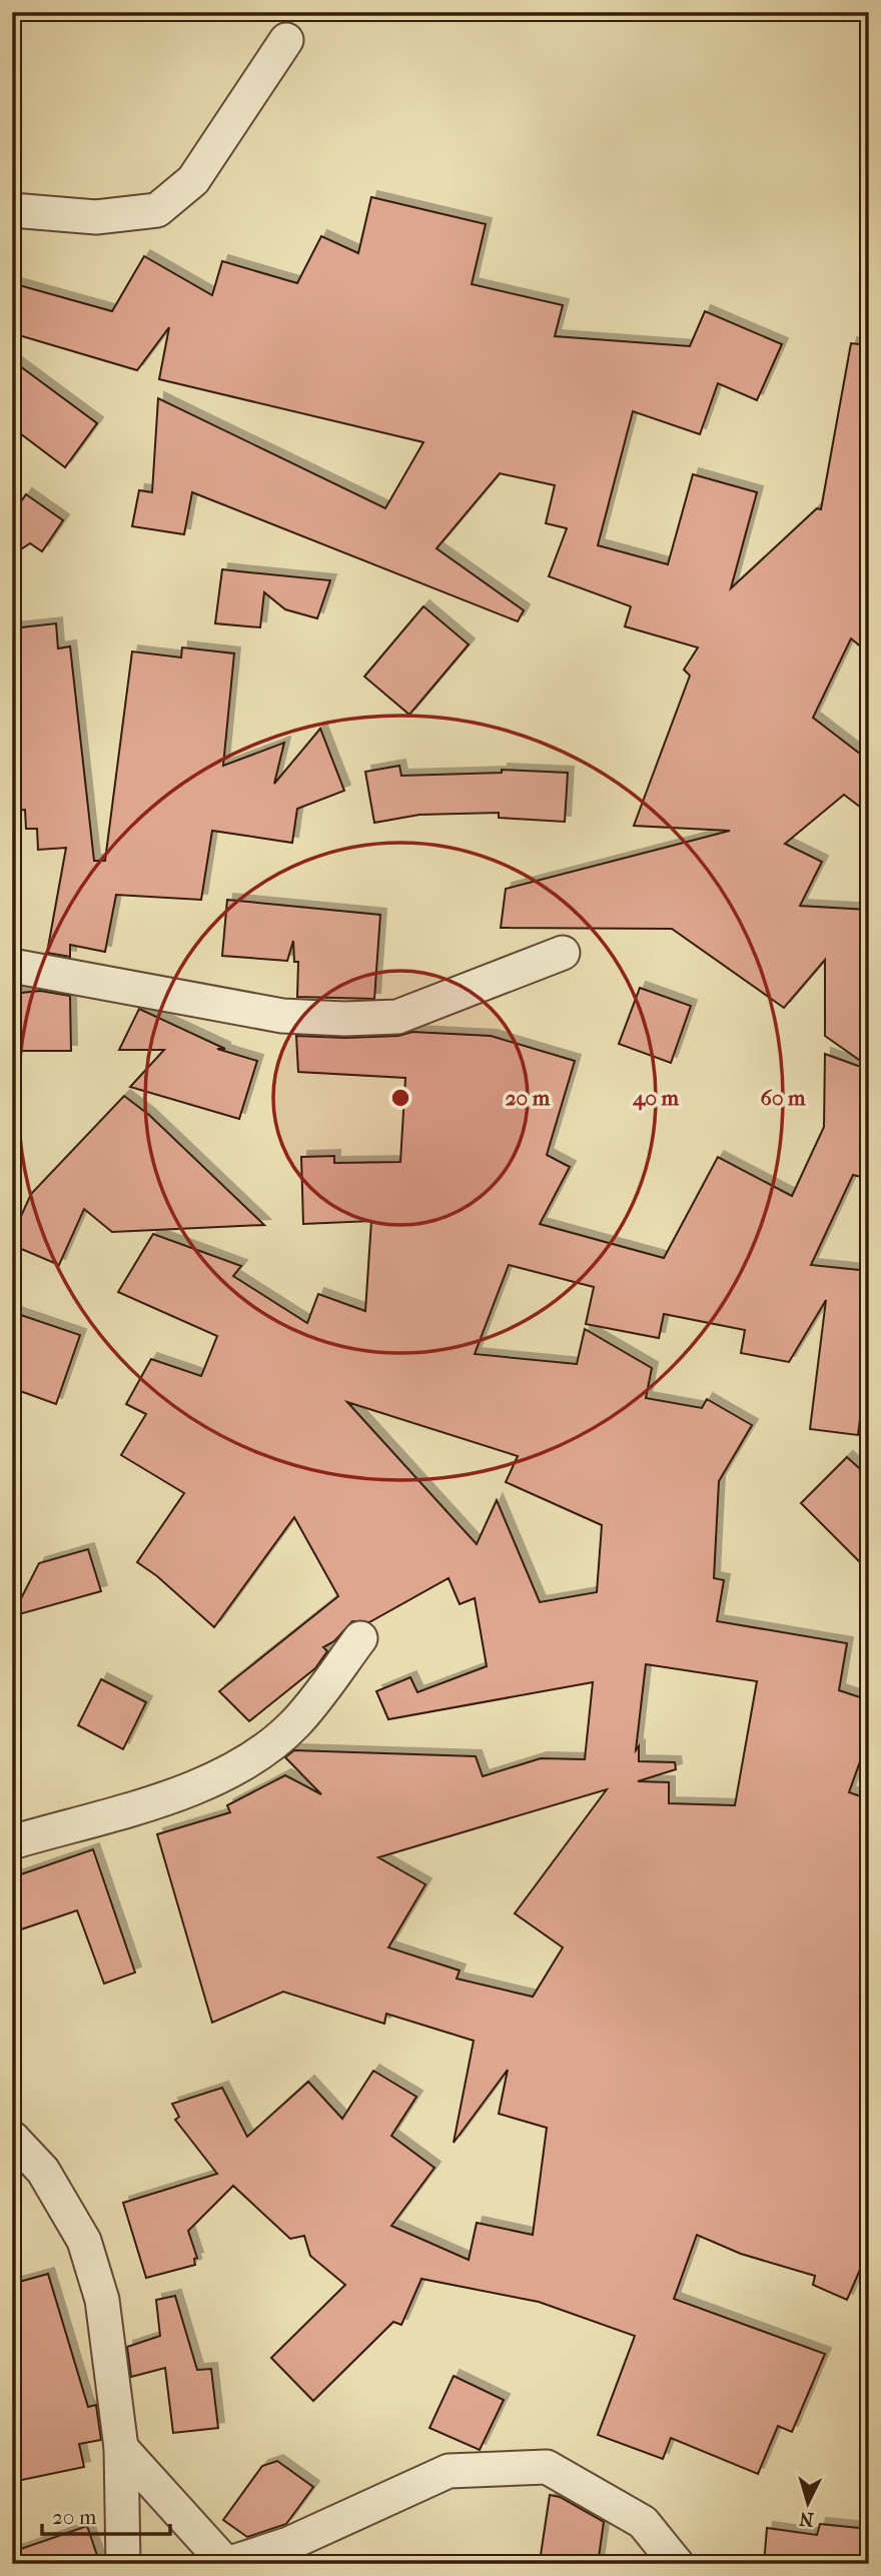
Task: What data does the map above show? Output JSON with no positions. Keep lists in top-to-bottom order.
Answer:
{
  "scale_bar": "20 m",
  "north": "bottom",
  "rings": ["20 m", "40 m", "60 m"]
}
